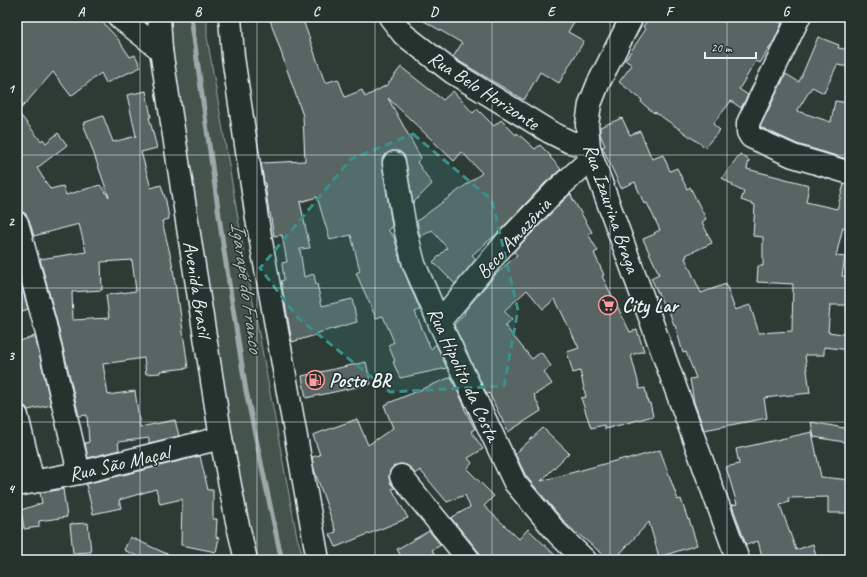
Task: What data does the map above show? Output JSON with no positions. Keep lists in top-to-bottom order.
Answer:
{
  "streets": {
    "main road": [
      "Rua Belo Horizonte",
      "Rua Izaurina Braga",
      "Beco Amazônia",
      "Avenida Brasil",
      "Rua Hipolito da Costa",
      "Rua São Maçal"
    ]
  },
  "crossings": [
    ["Rua Belo Horizonte", "Rua Izaurina Braga"],
    ["Rua Belo Horizonte", "Beco Amazônia"],
    ["Rua Izaurina Braga", "Beco Amazônia"],
    ["Beco Amazônia", "Rua Hipolito da Costa"],
    ["Avenida Brasil", "Rua São Maçal"]
  ],
  "water": ["Igarapé do Franco"],
  "places": {
    "supermarket": ["City Lar"],
    "fuel station": ["Posto BR"]
  },
  "scale_bar": "20 m",
  "grid": {
    "columns": [
      "A",
      "B",
      "C",
      "D",
      "E",
      "F",
      "G"
    ],
    "rows": [
      "1",
      "2",
      "3",
      "4"
    ]
  }
}
